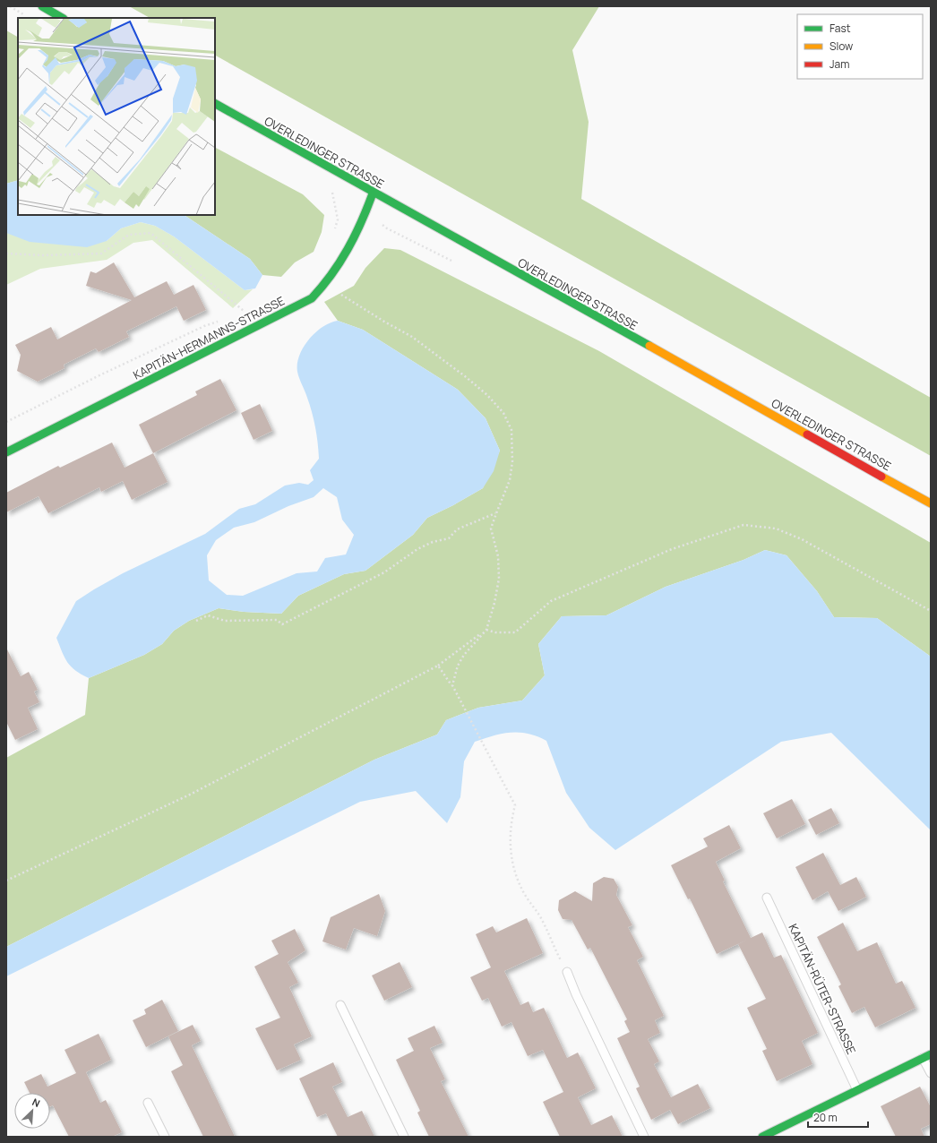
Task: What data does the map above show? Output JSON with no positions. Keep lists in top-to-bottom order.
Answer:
{
  "streets": {
    "street": ["OVERLEDINGER STRASSE", "KAPITÄN-HERMANNS-STRASSE"],
    "lane": ["KAPITÄN-RÜTER-STRASSE"]
  },
  "crossings": [
    ["OVERLEDINGER STRASSE", "KAPITÄN-HERMANNS-STRASSE"]
  ],
  "legend": ["Fast", "Slow", "Jam"],
  "scale_bar": "20 m",
  "north": "top right"
}
